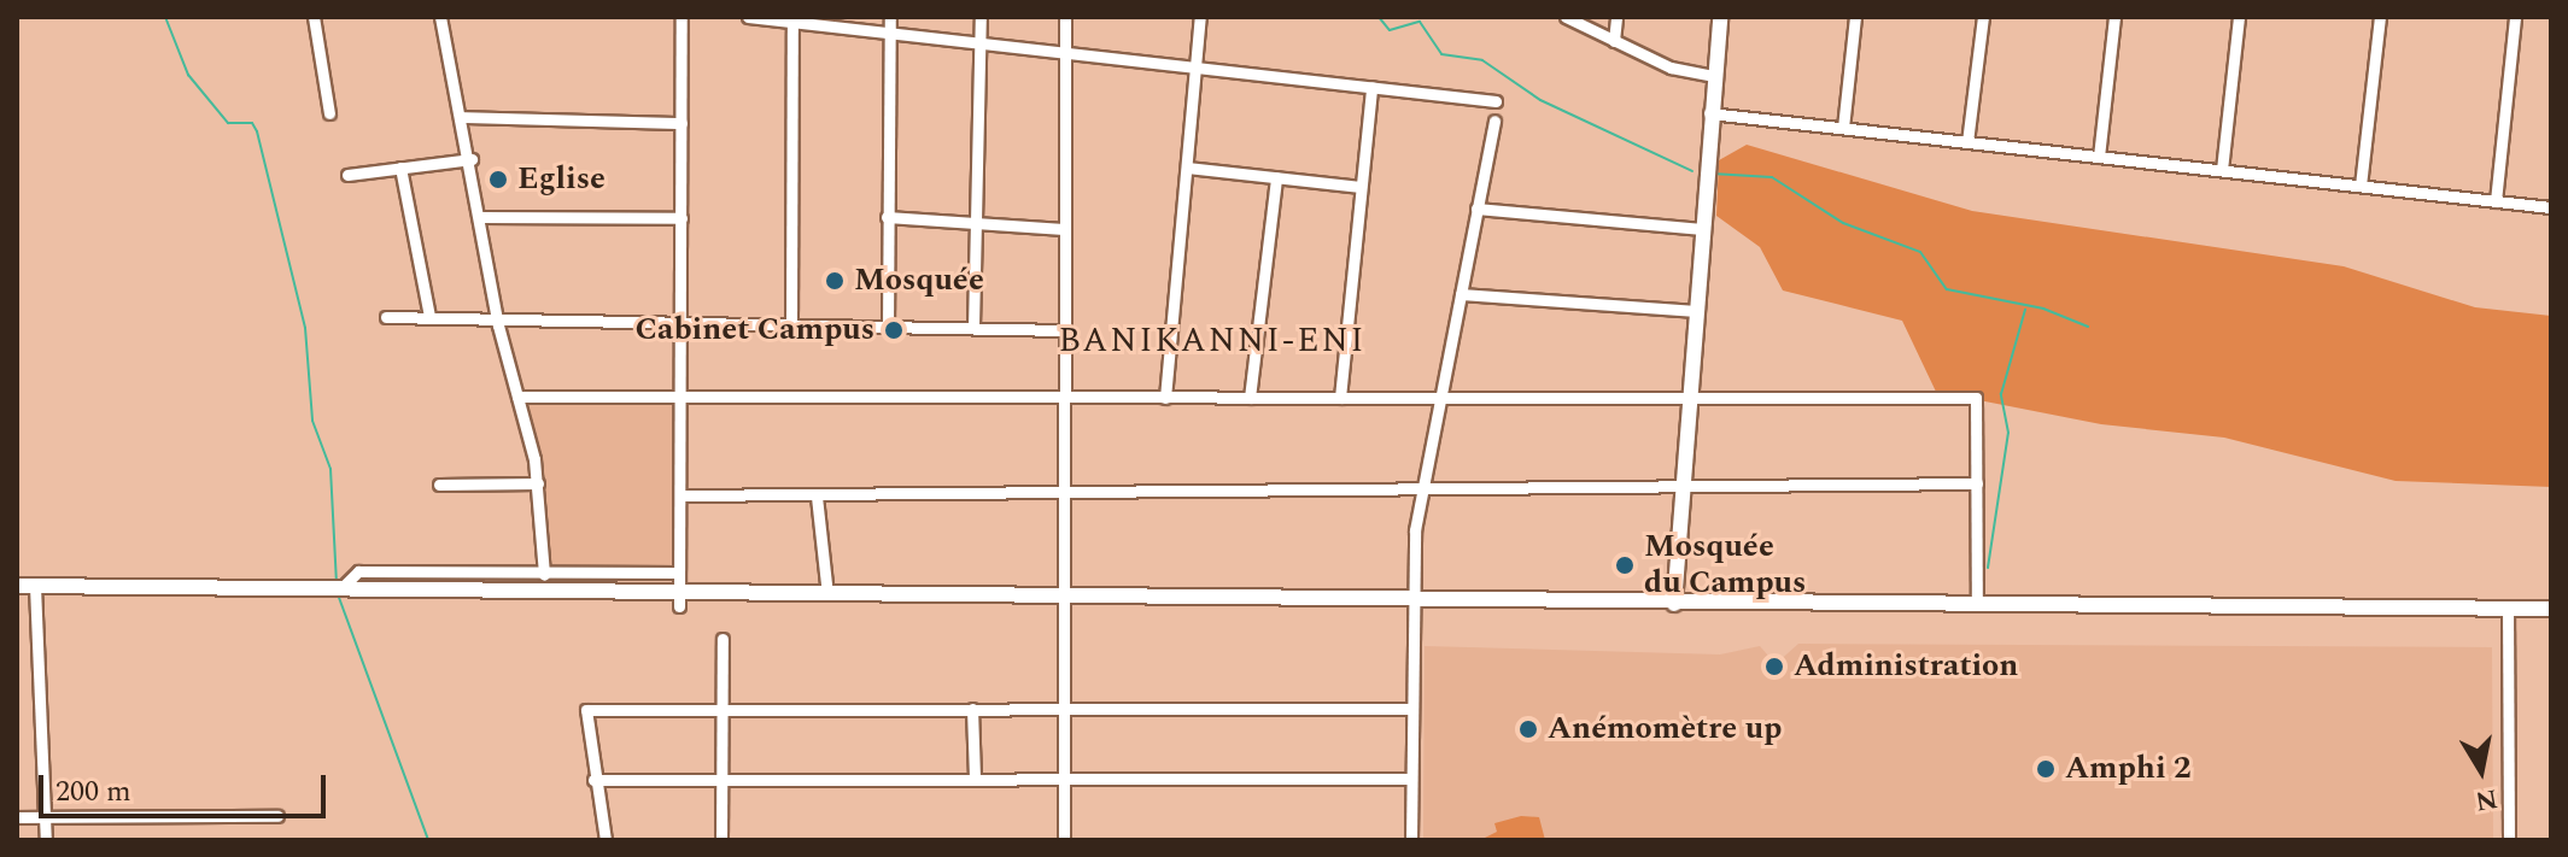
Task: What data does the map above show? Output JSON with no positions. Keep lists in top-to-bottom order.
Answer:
{
  "districts": ["BANIKANNI-ENI"],
  "places": [
    "Eglise",
    "Mosquée",
    "Cabinet Campus",
    "Mosquée du Campus",
    "Administration",
    "Anémomètre up",
    "Amphi 2"
  ],
  "scale_bar": "200 m",
  "north": "bottom"
}
